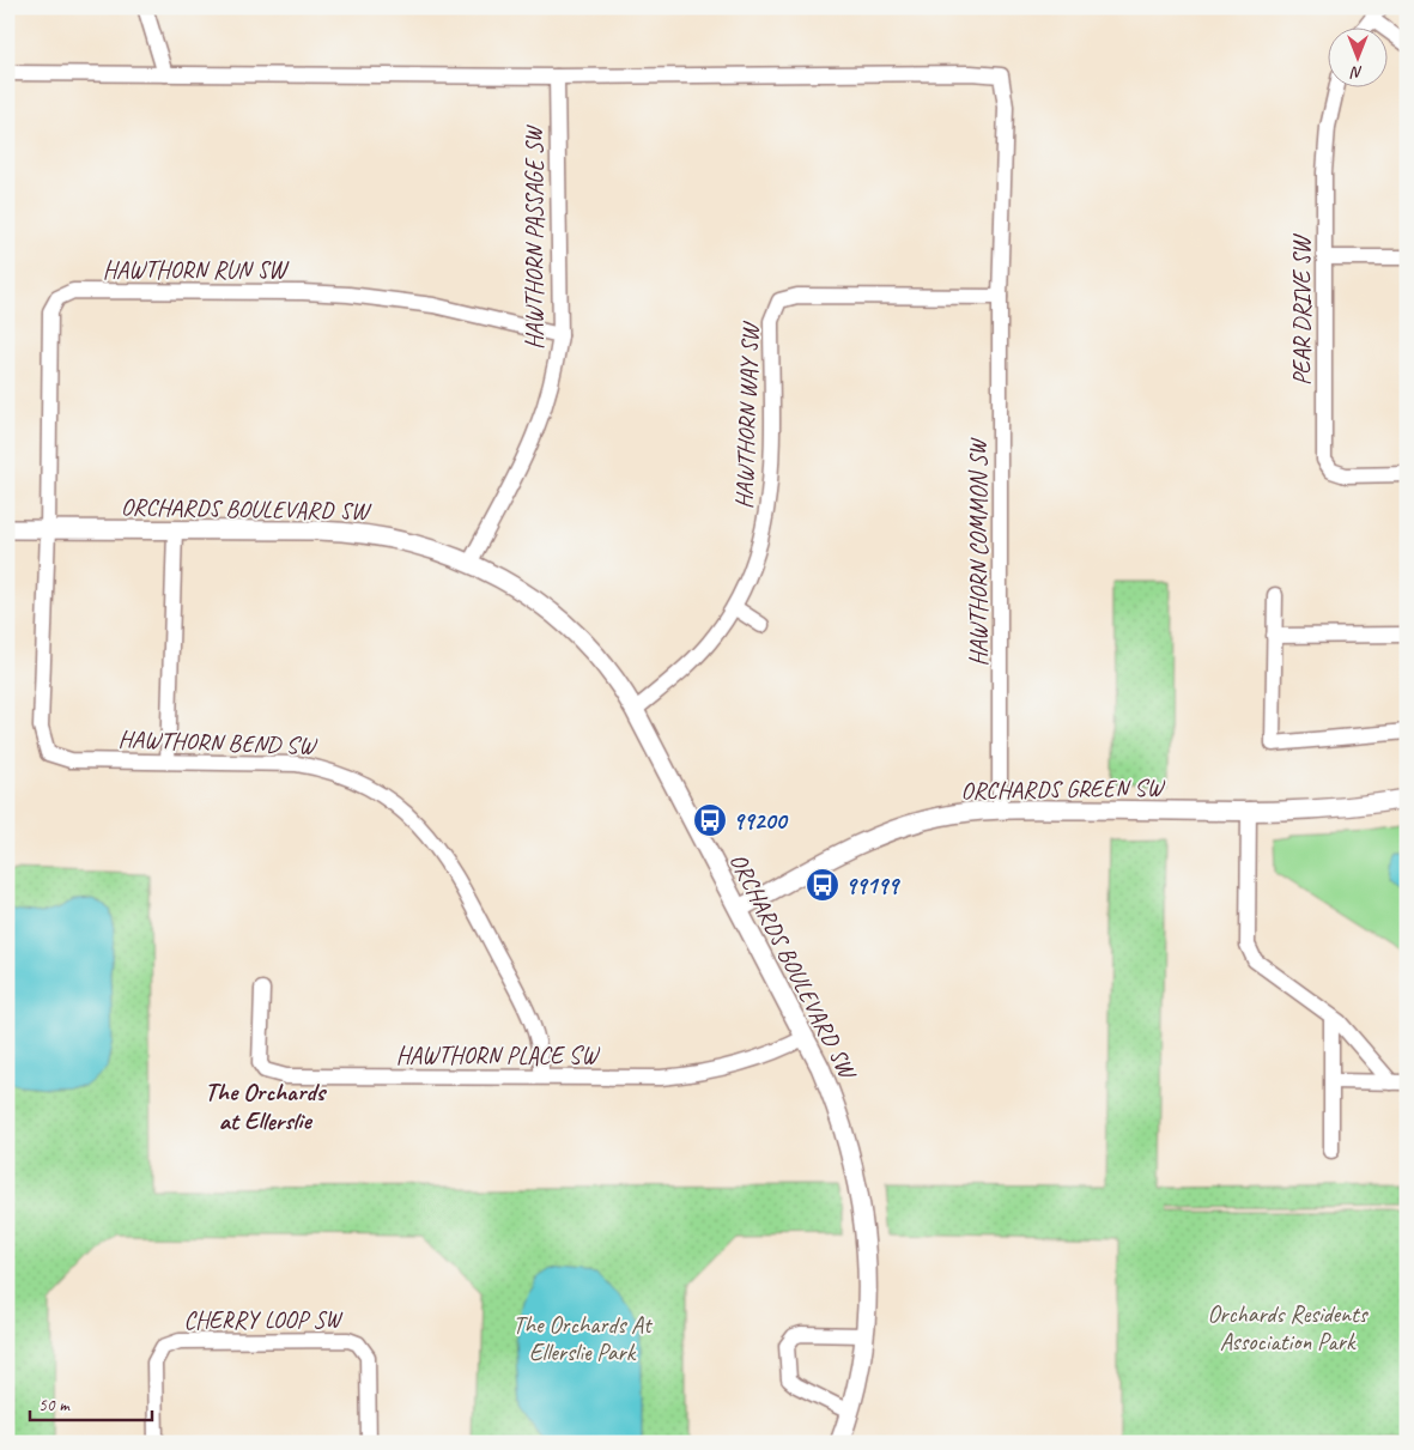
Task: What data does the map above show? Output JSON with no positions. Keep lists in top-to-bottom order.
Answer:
{
  "streets": {
    "street": [
      "HAWTHORN PASSAGE SW",
      "HAWTHORN RUN SW",
      "PEAR DRIVE SW",
      "HAWTHORN WAY SW",
      "ORCHARDS BOULEVARD SW",
      "HAWTHORN COMMON SW",
      "HAWTHORN BEND SW",
      "ORCHARDS GREEN SW",
      "HAWTHORN PLACE SW",
      "CHERRY LOOP SW"
    ]
  },
  "crossings": [
    ["HAWTHORN PASSAGE SW", "HAWTHORN RUN SW"],
    ["HAWTHORN PASSAGE SW", "ORCHARDS BOULEVARD SW"],
    ["HAWTHORN PASSAGE SW", "HAWTHORN COMMON SW"],
    ["HAWTHORN RUN SW", "ORCHARDS BOULEVARD SW"],
    ["HAWTHORN RUN SW", "HAWTHORN BEND SW"],
    ["HAWTHORN WAY SW", "ORCHARDS BOULEVARD SW"],
    ["HAWTHORN WAY SW", "HAWTHORN COMMON SW"],
    ["ORCHARDS BOULEVARD SW", "HAWTHORN BEND SW"],
    ["ORCHARDS BOULEVARD SW", "ORCHARDS GREEN SW"],
    ["ORCHARDS BOULEVARD SW", "HAWTHORN PLACE SW"],
    ["HAWTHORN COMMON SW", "ORCHARDS GREEN SW"],
    ["HAWTHORN BEND SW", "HAWTHORN PLACE SW"]
  ],
  "districts": ["The Orchards at Ellerslie"],
  "parks": ["Orchards Residents Association Park", "The Orchards At Ellerslie Park"],
  "places": {
    "bus stop": ["99200", "99199"]
  },
  "scale_bar": "50 m",
  "north": "bottom"
}
